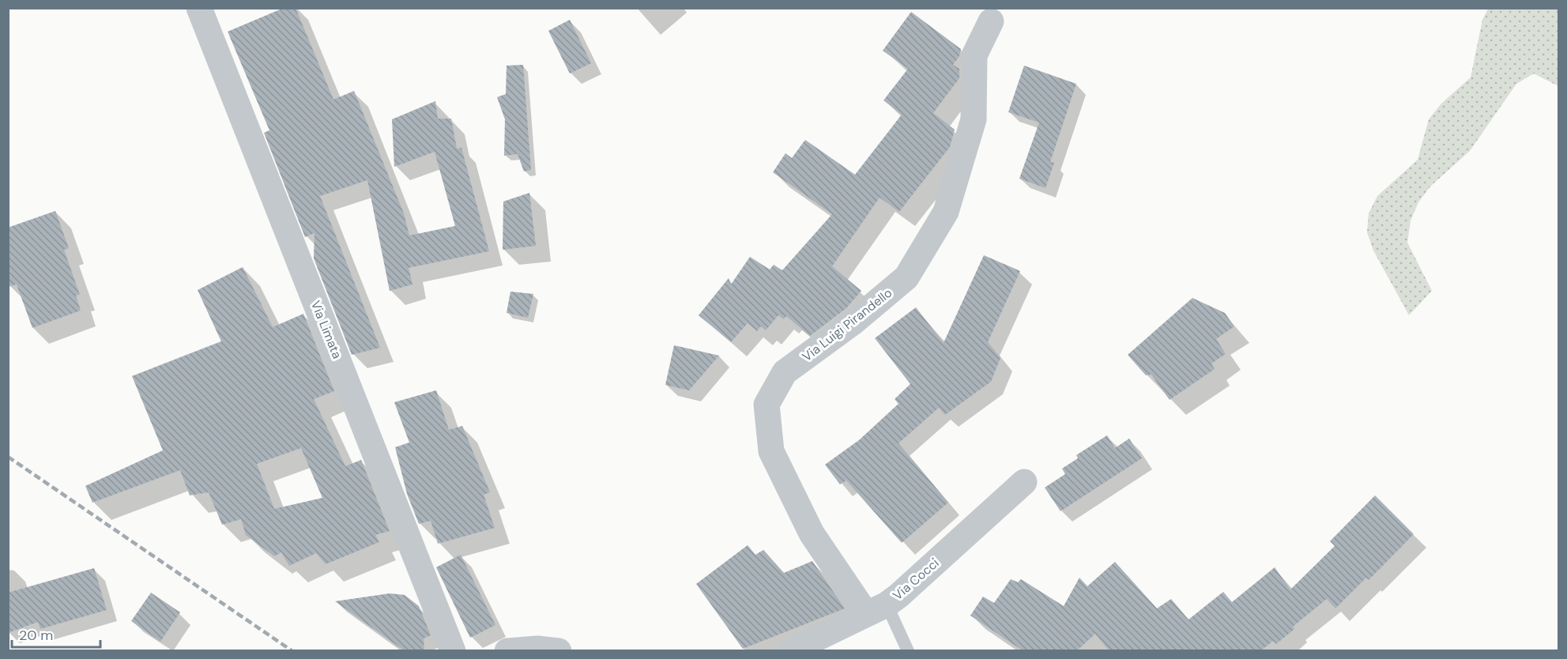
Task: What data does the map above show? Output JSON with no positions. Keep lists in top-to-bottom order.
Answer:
{
  "streets": {
    "street": ["Via Luigi Pirandello", "Via Limata", "Via Cocci"]
  },
  "crossings": [
    ["Via Luigi Pirandello", "Via Cocci"]
  ],
  "scale_bar": "20 m"
}
